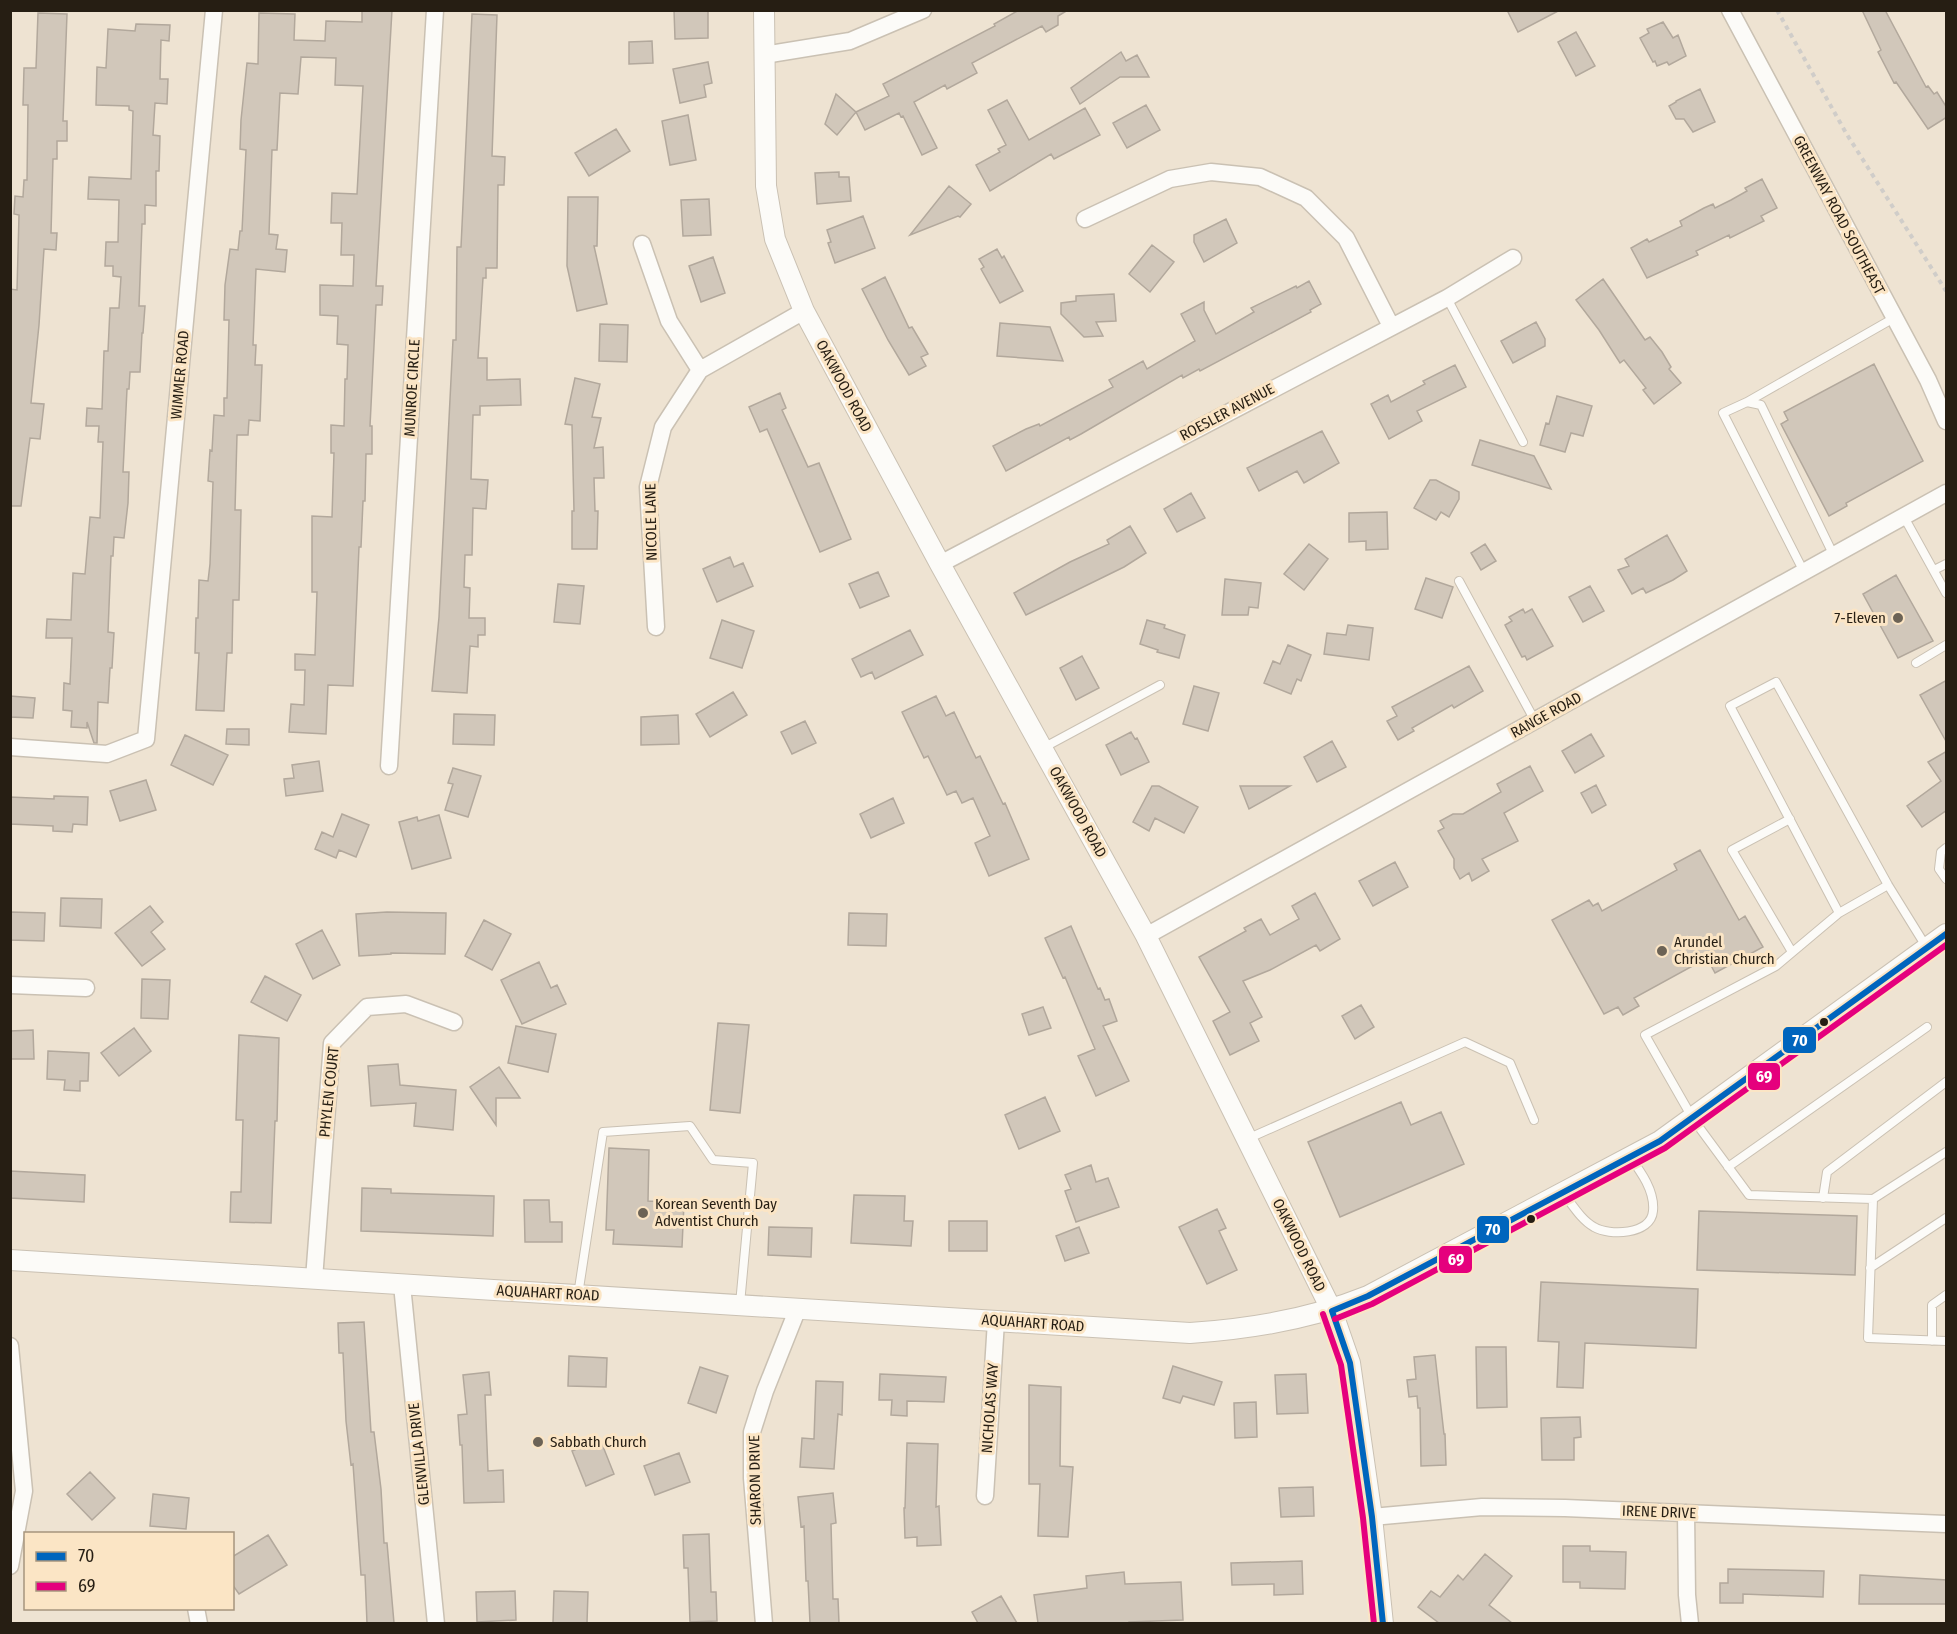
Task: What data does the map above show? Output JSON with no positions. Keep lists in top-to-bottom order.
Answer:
{
  "streets": {
    "street": [
      "GREENWAY ROAD SOUTHEAST",
      "WIMMER ROAD",
      "OAKWOOD ROAD",
      "MUNROE CIRCLE",
      "ROESLER AVENUE",
      "NICOLE LANE",
      "RANGE ROAD",
      "PHYLEN COURT",
      "AQUAHART ROAD",
      "NICHOLAS WAY",
      "GLENVILLA DRIVE",
      "SHARON DRIVE",
      "IRENE DRIVE"
    ]
  },
  "crossings": [
    ["OAKWOOD ROAD", "ROESLER AVENUE"],
    ["OAKWOOD ROAD", "NICOLE LANE"],
    ["OAKWOOD ROAD", "RANGE ROAD"],
    ["OAKWOOD ROAD", "AQUAHART ROAD"],
    ["OAKWOOD ROAD", "IRENE DRIVE"],
    ["PHYLEN COURT", "AQUAHART ROAD"],
    ["AQUAHART ROAD", "NICHOLAS WAY"],
    ["AQUAHART ROAD", "GLENVILLA DRIVE"],
    ["AQUAHART ROAD", "SHARON DRIVE"]
  ],
  "places": [
    "7-Eleven",
    "Arundel Christian Church",
    "Korean Seventh Day Adventist Church",
    "Sabbath Church"
  ],
  "lines": ["transit line 70", "transit line 69"],
  "legend": ["70", "69"]
}
